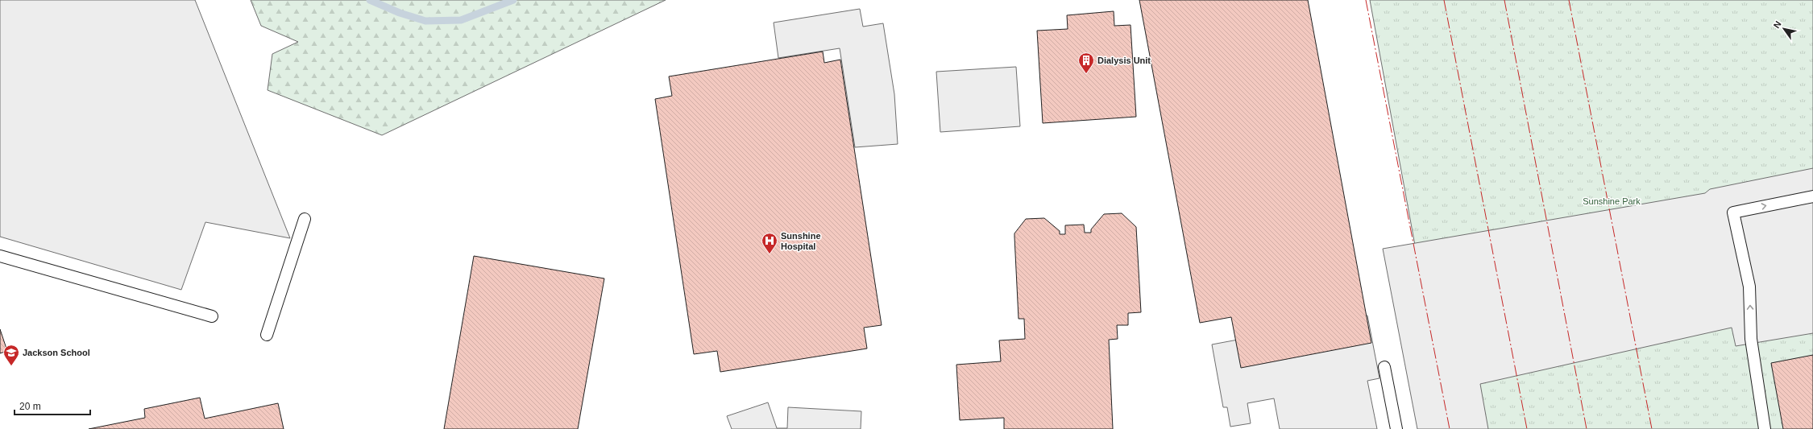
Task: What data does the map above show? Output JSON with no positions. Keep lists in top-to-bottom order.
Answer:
{
  "parks": ["Sunshine Park"],
  "places": {
    "building": ["Dialysis Unit"],
    "hospital": ["Sunshine Hospital"],
    "school or university": ["Jackson School"]
  },
  "scale_bar": "20 m",
  "north": "top left"
}
